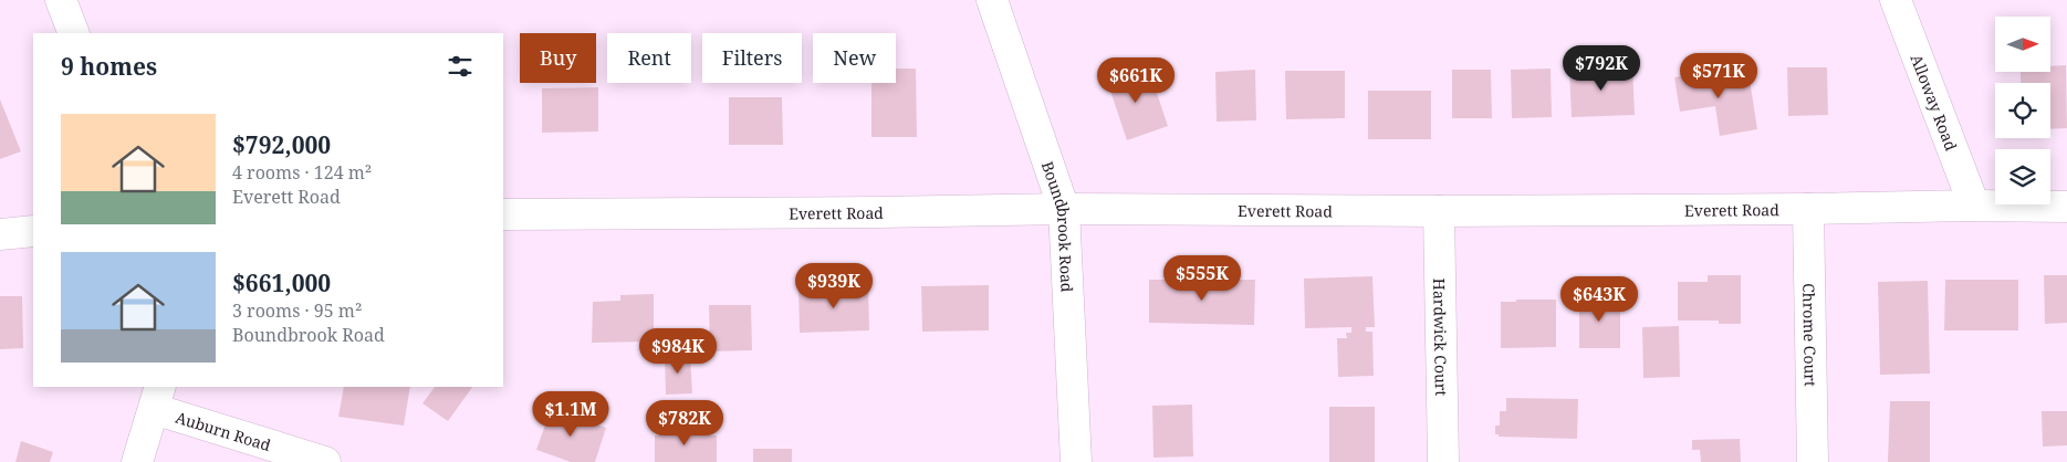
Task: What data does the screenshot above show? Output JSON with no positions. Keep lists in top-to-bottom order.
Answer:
{
  "streets": {
    "street": [
      "Alloway Road",
      "Everett Road",
      "Boundbrook Road",
      "Chrome Court",
      "Hardwick Court",
      "Auburn Road"
    ]
  },
  "crossings": [
    ["Alloway Road", "Everett Road"],
    ["Everett Road", "Boundbrook Road"],
    ["Everett Road", "Chrome Court"],
    ["Everett Road", "Hardwick Court"]
  ],
  "north": "right",
  "page": {
    "chip": [
      "Buy",
      "Rent",
      "Filters",
      "New"
    ],
    "heading": "9 homes",
    "price": [
      "$792K",
      "$571K",
      "$661K",
      "$555K",
      "$939K",
      "$643K",
      "$984K",
      "$1.1M",
      "$782K"
    ],
    "list": [
      {
        "name": "$792,000",
        "note": "4 rooms · 124 m² · Everett Road"
      },
      {
        "name": "$661,000",
        "note": "3 rooms · 95 m² · Boundbrook Road"
      }
    ]
  }
}
